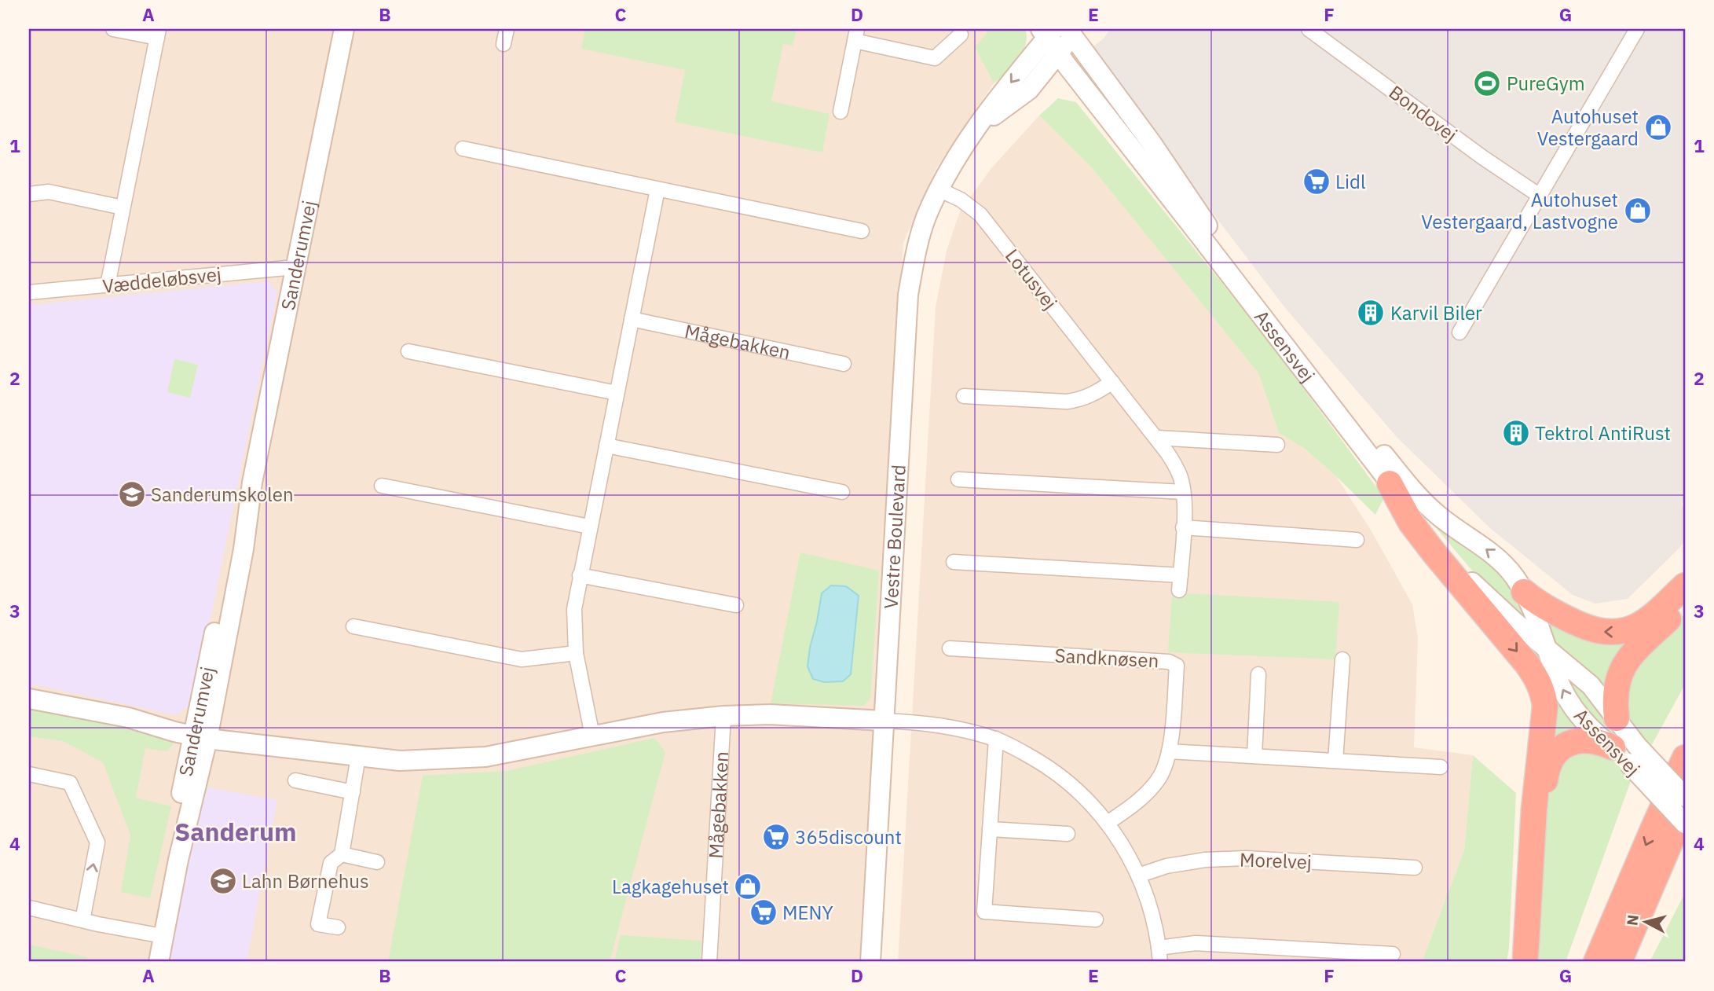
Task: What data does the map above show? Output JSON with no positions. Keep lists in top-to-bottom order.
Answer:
{
  "streets": {
    "street": [
      "Bondovej",
      "Sanderumvej",
      "Lotusvej",
      "Væddeløbsvej",
      "Mågebakken",
      "Assensvej",
      "Vestre Boulevard",
      "Sandknøsen",
      "Morelvej"
    ]
  },
  "crossings": [
    ["Sanderumvej", "Væddeløbsvej"],
    ["Lotusvej", "Vestre Boulevard"],
    ["Assensvej", "Vestre Boulevard"]
  ],
  "districts": ["Sanderum"],
  "places": {
    "sports": ["PureGym"],
    "shop": ["Autohuset Vestergaard", "Autohuset Vestergaard, Lastvogne", "Lagkagehuset"],
    "supermarket": ["Lidl", "365discount", "MENY"],
    "building": ["Karvil Biler", "Tektrol AntiRust"],
    "school or university": ["Sanderumskolen", "Lahn Børnehus"]
  },
  "north": "left",
  "grid": {
    "columns": [
      "A",
      "B",
      "C",
      "D",
      "E",
      "F",
      "G"
    ],
    "rows": [
      "1",
      "2",
      "3",
      "4"
    ]
  }
}
